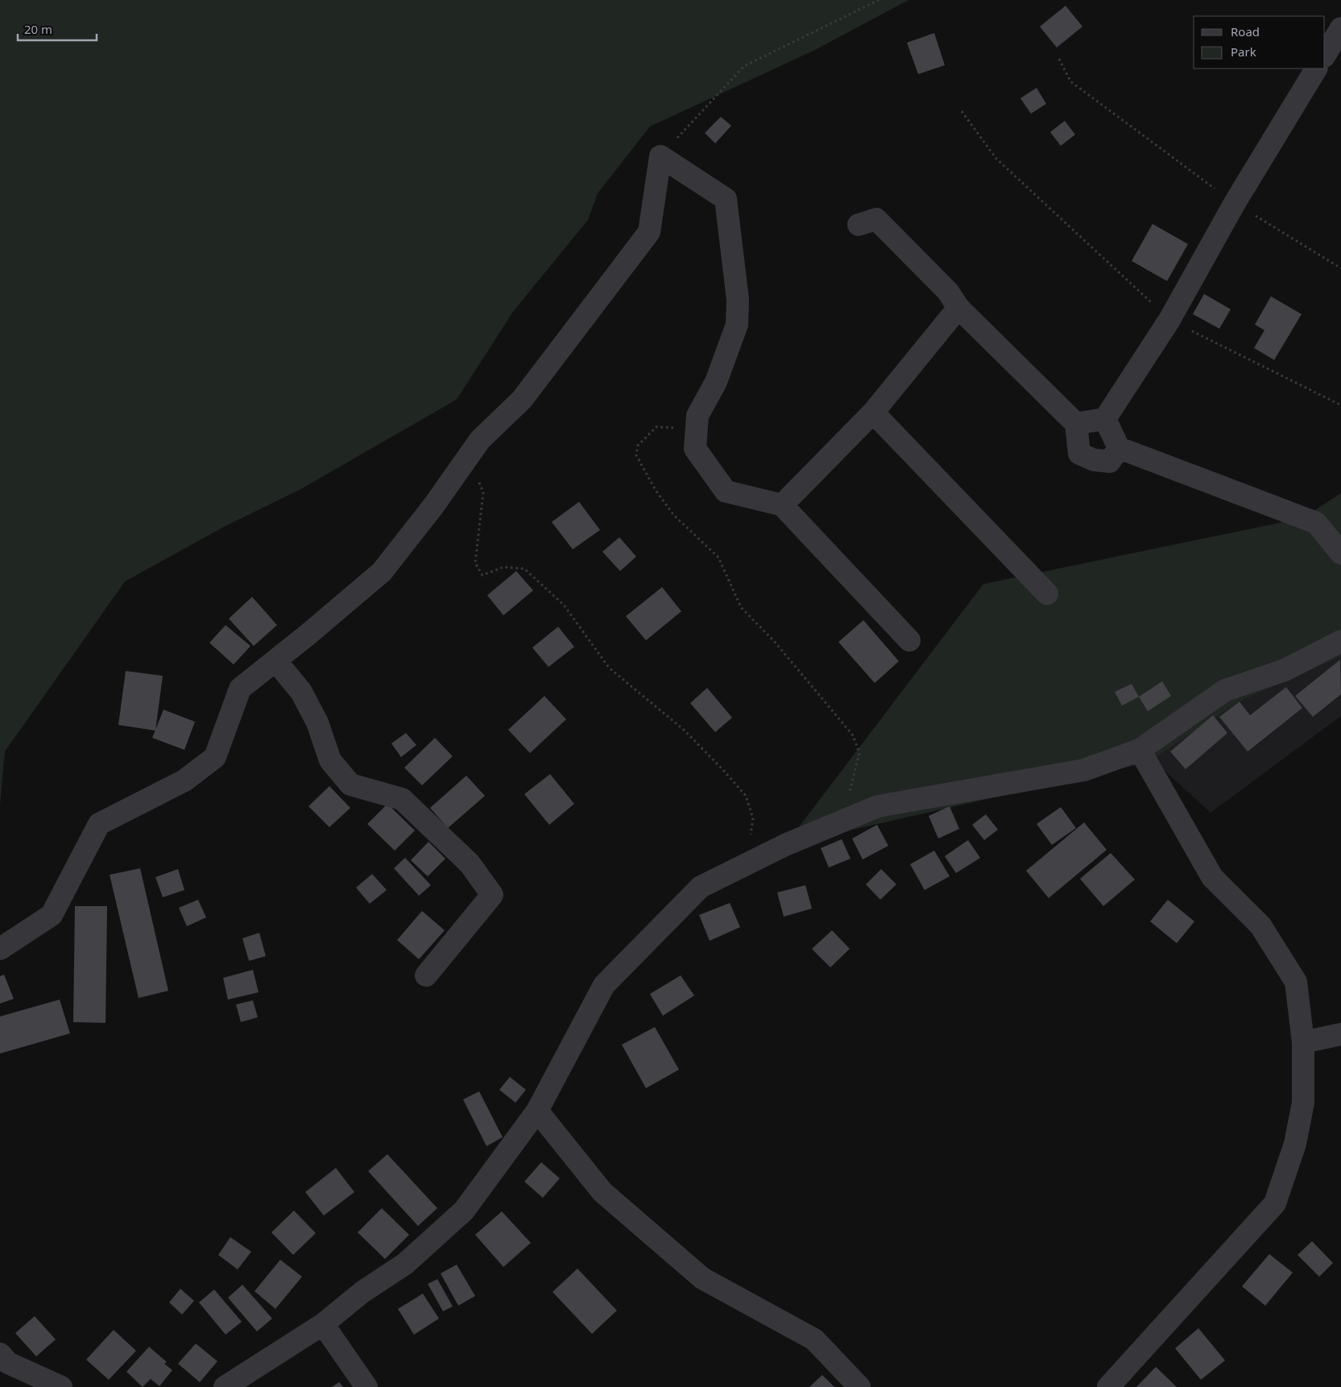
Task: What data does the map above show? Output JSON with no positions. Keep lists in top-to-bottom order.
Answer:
{
  "legend": ["Road", "Park"],
  "scale_bar": "20 m"
}
